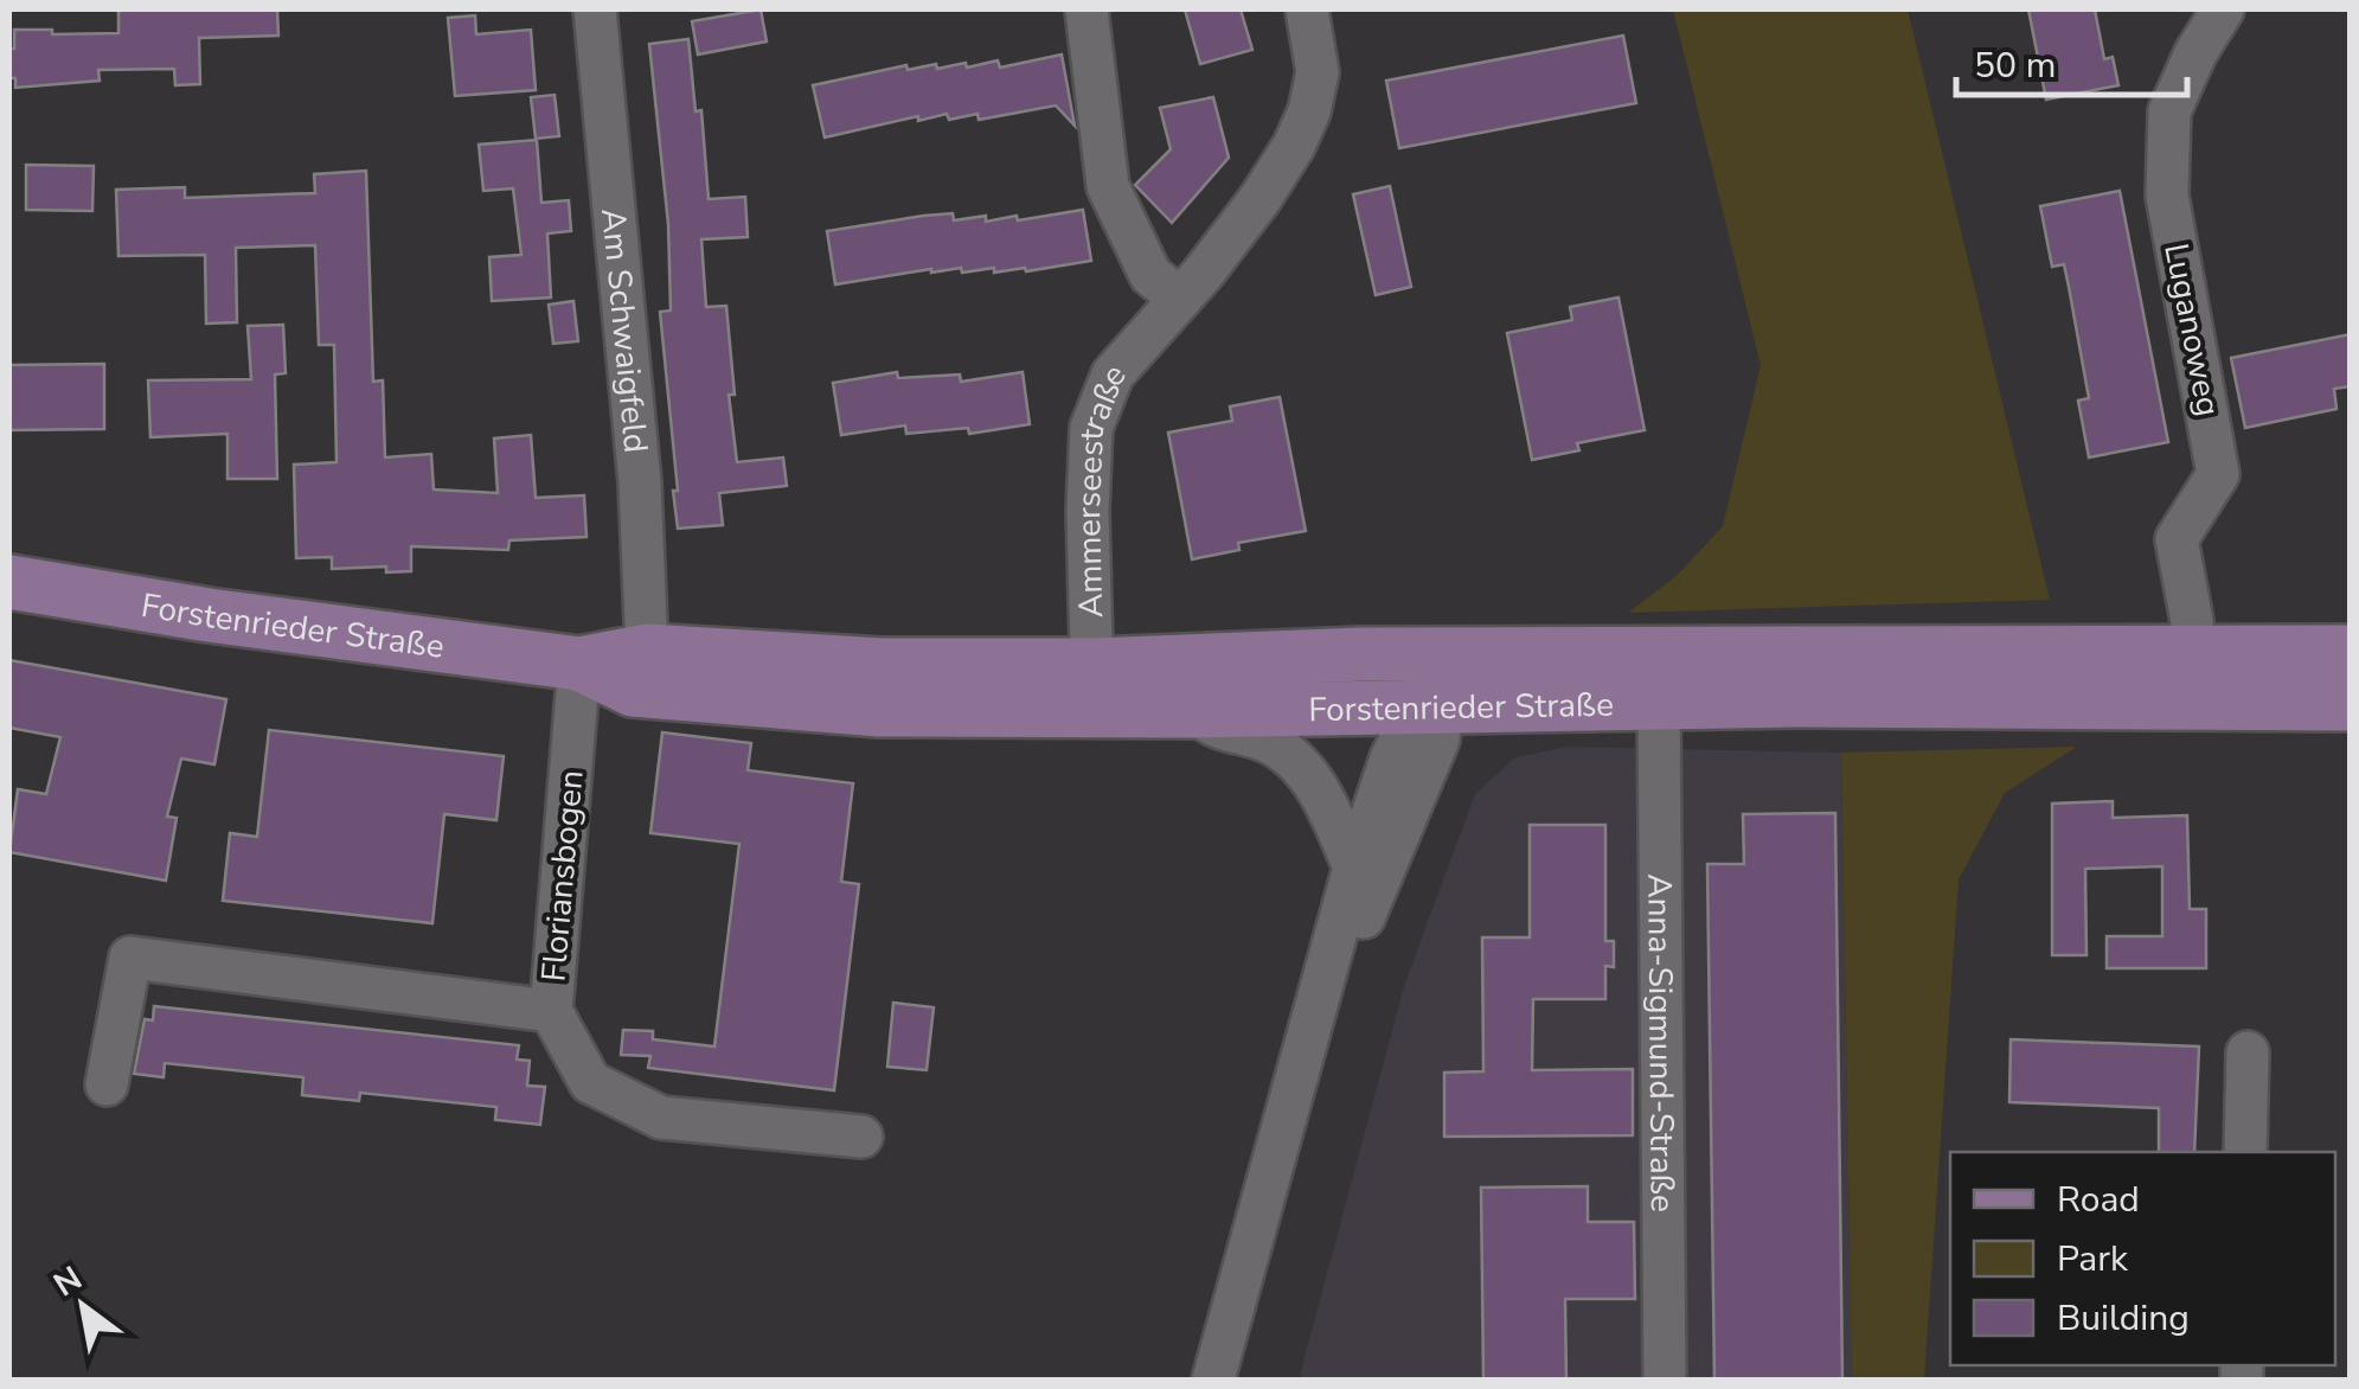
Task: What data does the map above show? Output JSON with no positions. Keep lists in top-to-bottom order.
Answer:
{
  "streets": {
    "main road": ["Forstenrieder Straße"],
    "street": [
      "Am Schwaigfeld",
      "Luganoweg",
      "Ammerseestraße",
      "Floriansbogen",
      "Anna-Sigmund-Straße"
    ]
  },
  "crossings": [
    ["Am Schwaigfeld", "Forstenrieder Straße"],
    ["Luganoweg", "Forstenrieder Straße"],
    ["Ammerseestraße", "Forstenrieder Straße"],
    ["Forstenrieder Straße", "Floriansbogen"],
    ["Forstenrieder Straße", "Anna-Sigmund-Straße"]
  ],
  "legend": ["Road", "Park", "Building"],
  "scale_bar": "50 m",
  "north": "top left"
}
